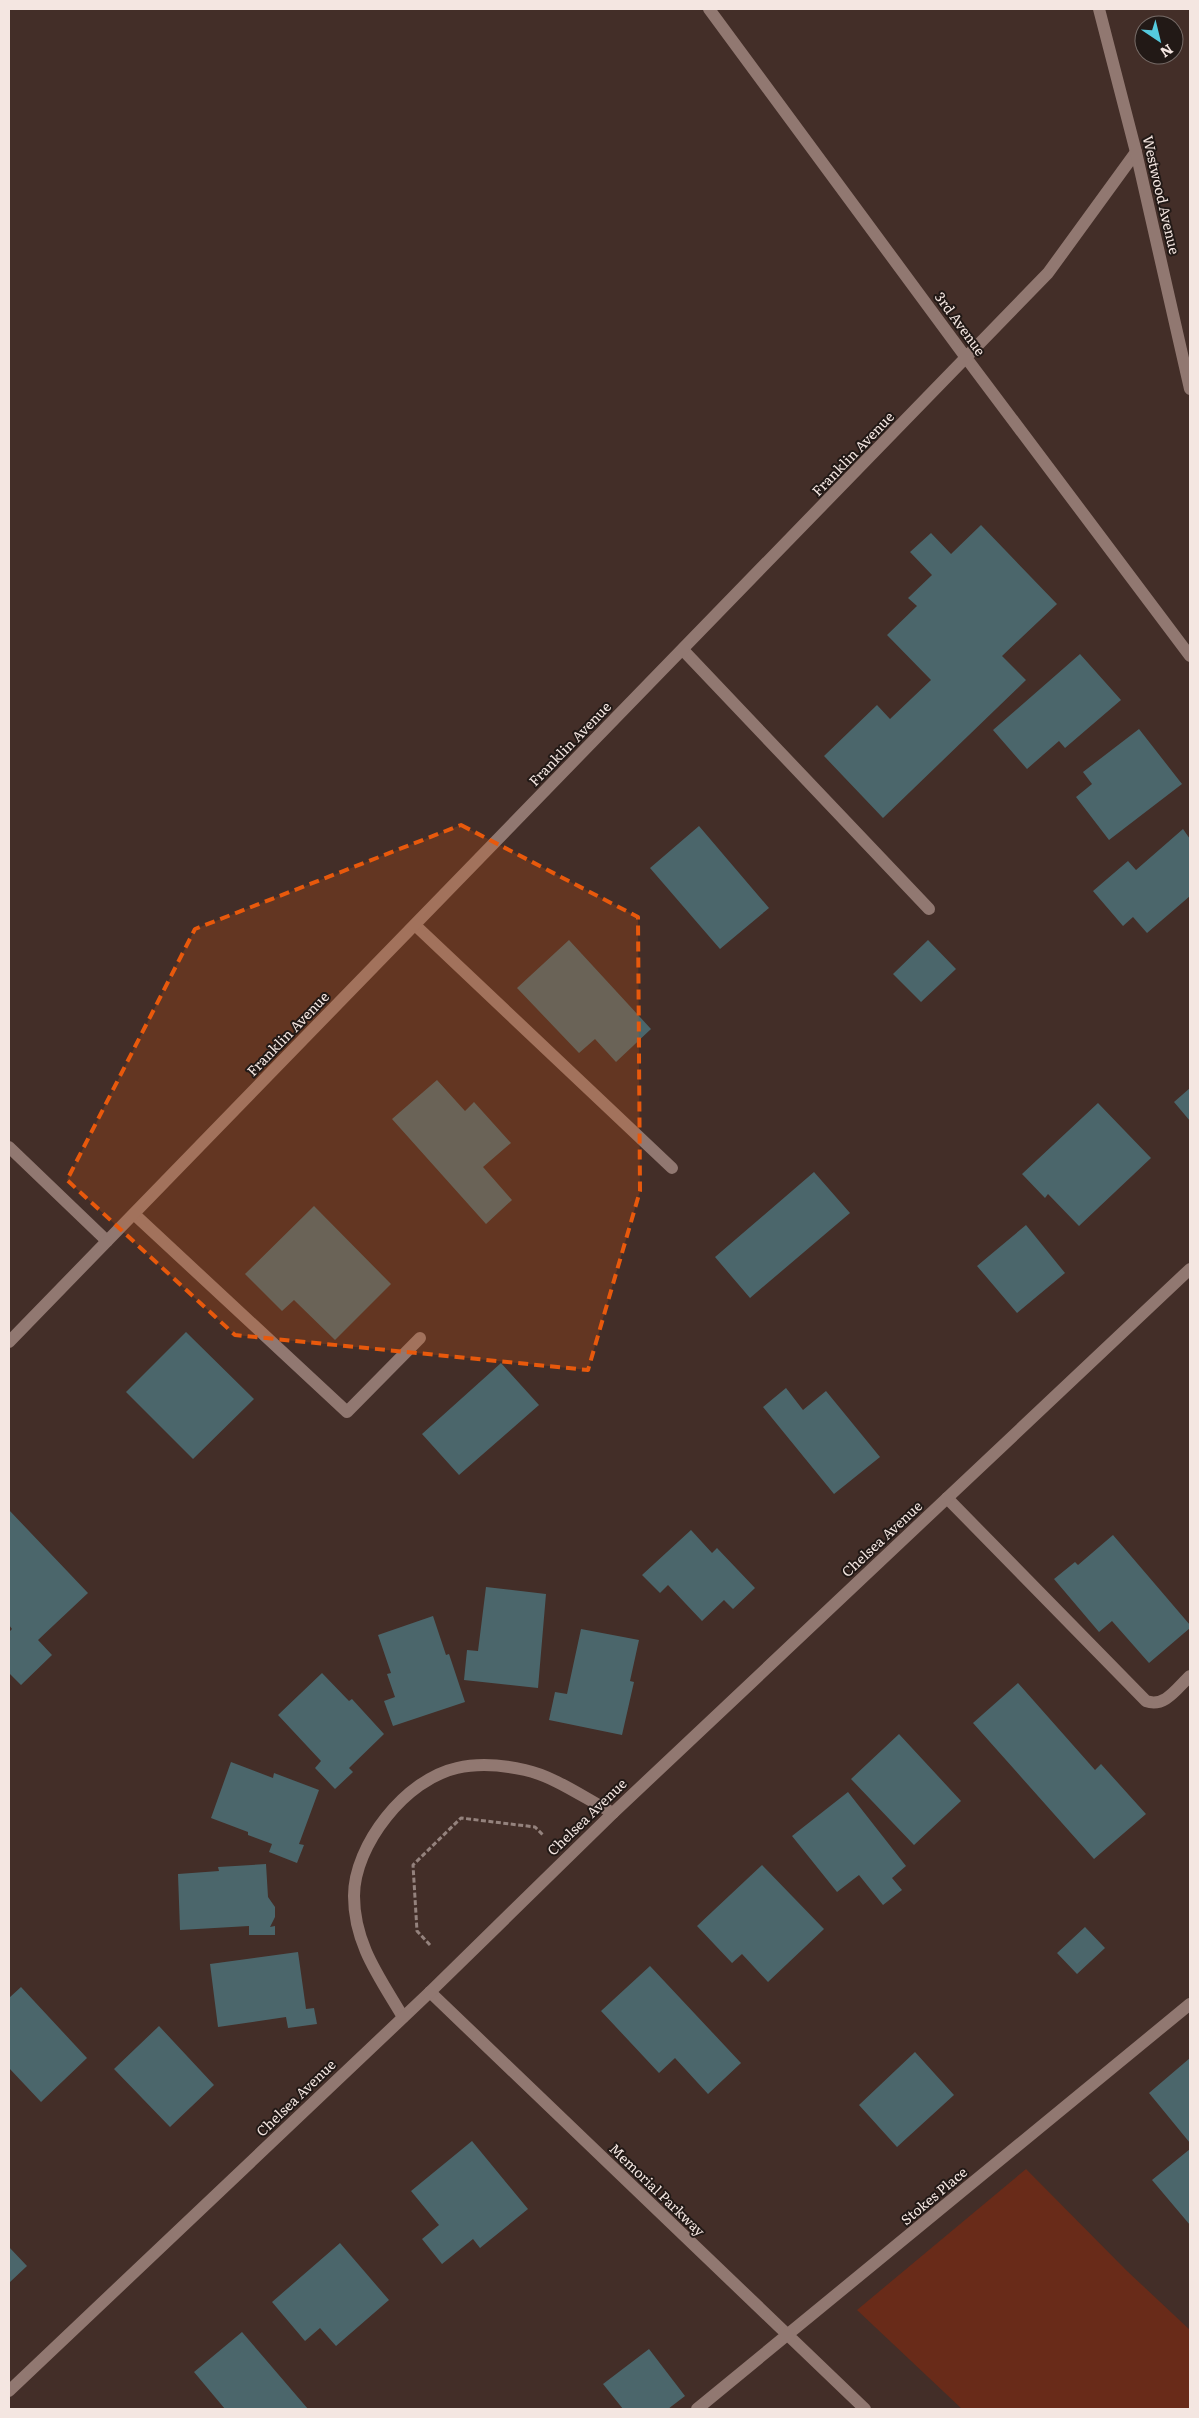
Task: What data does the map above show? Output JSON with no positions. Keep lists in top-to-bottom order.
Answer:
{
  "streets": {
    "street": [
      "Westwood Avenue",
      "3rd Avenue",
      "Franklin Avenue",
      "Chelsea Avenue",
      "Memorial Parkway",
      "Stokes Place"
    ]
  },
  "crossings": [
    ["Westwood Avenue", "Franklin Avenue"],
    ["3rd Avenue", "Franklin Avenue"],
    ["Chelsea Avenue", "Memorial Parkway"],
    ["Memorial Parkway", "Stokes Place"]
  ],
  "north": "bottom right"
}
